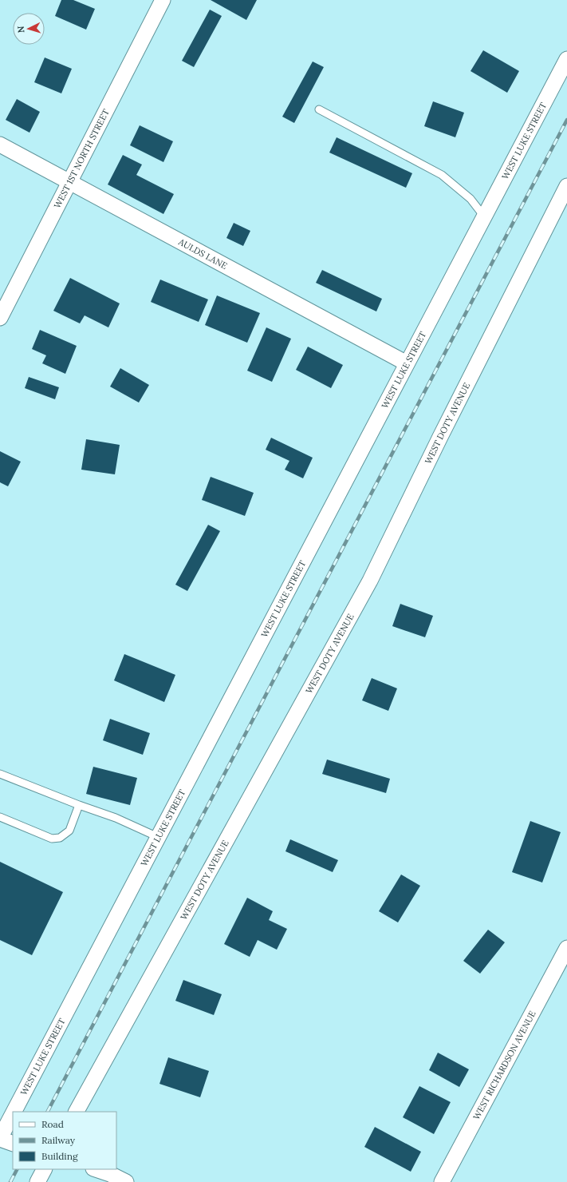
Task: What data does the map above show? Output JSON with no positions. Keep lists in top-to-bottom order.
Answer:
{
  "streets": {
    "street": [
      "WEST LUKE STREET",
      "WEST 1ST NORTH STREET",
      "AULDS LANE",
      "WEST DOTY AVENUE",
      "WEST RICHARDSON AVENUE"
    ]
  },
  "crossings": [
    ["WEST LUKE STREET", "AULDS LANE"],
    ["WEST 1ST NORTH STREET", "AULDS LANE"]
  ],
  "legend": ["Road", "Railway", "Building"],
  "north": "left"
}
